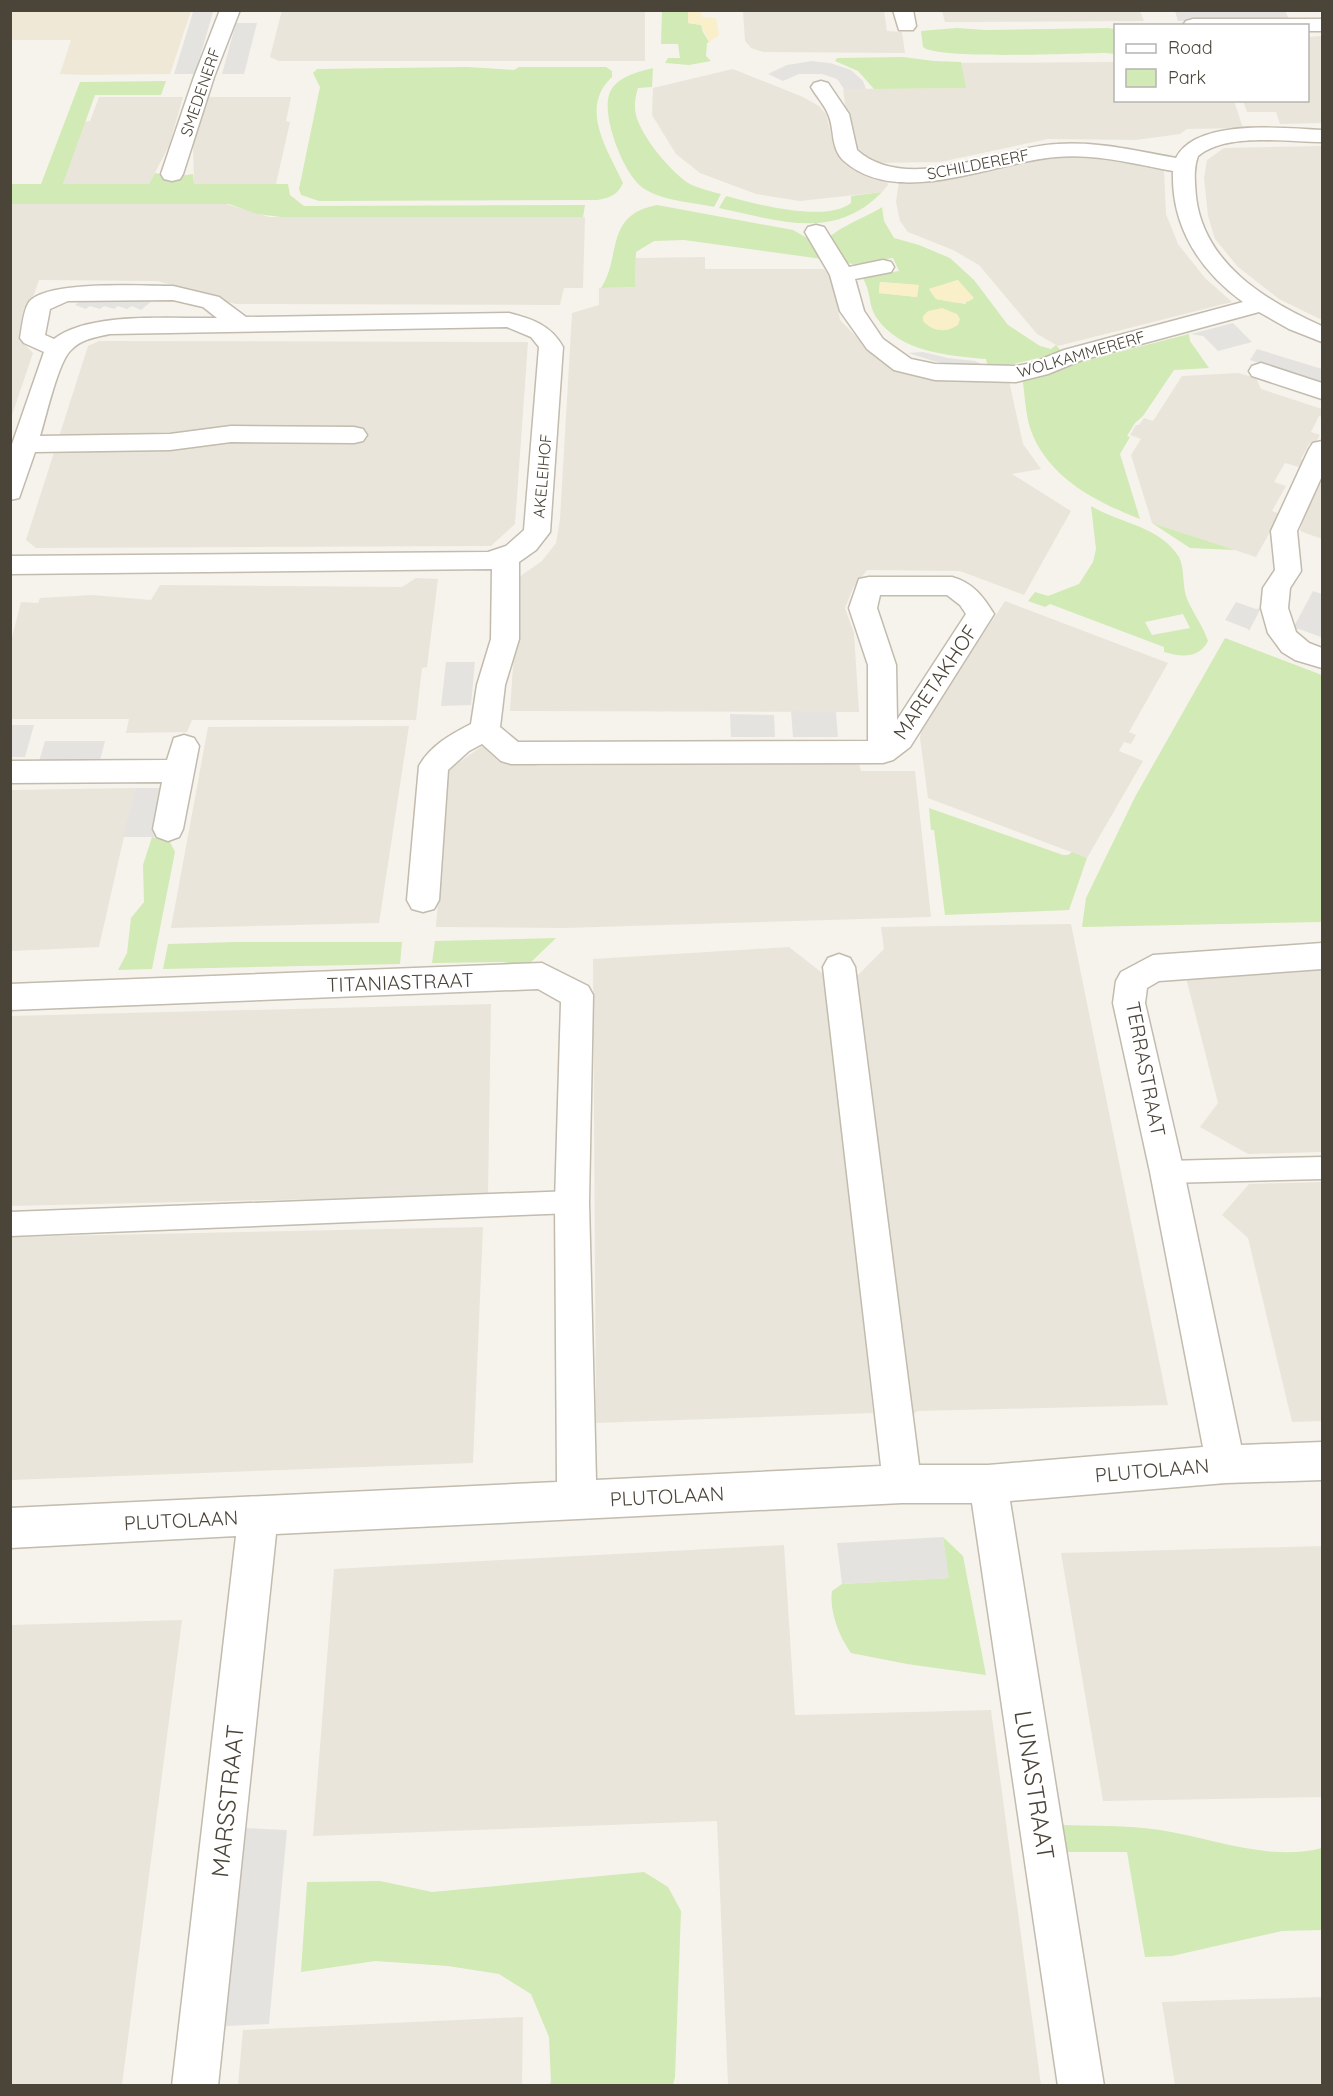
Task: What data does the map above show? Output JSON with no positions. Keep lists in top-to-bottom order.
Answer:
{
  "streets": {
    "street": [
      "SMEDENERF",
      "SCHILDERERF",
      "WOLKAMMERERF",
      "AKELEIHOF",
      "MARETAKHOF",
      "TITANIASTRAAT",
      "TERRASTRAAT",
      "PLUTOLAAN",
      "LUNASTRAAT",
      "MARSSTRAAT"
    ]
  },
  "crossings": [
    ["TITANIASTRAAT", "PLUTOLAAN"],
    ["TERRASTRAAT", "PLUTOLAAN"],
    ["PLUTOLAAN", "LUNASTRAAT"],
    ["PLUTOLAAN", "MARSSTRAAT"]
  ],
  "legend": ["Road", "Park"]
}
